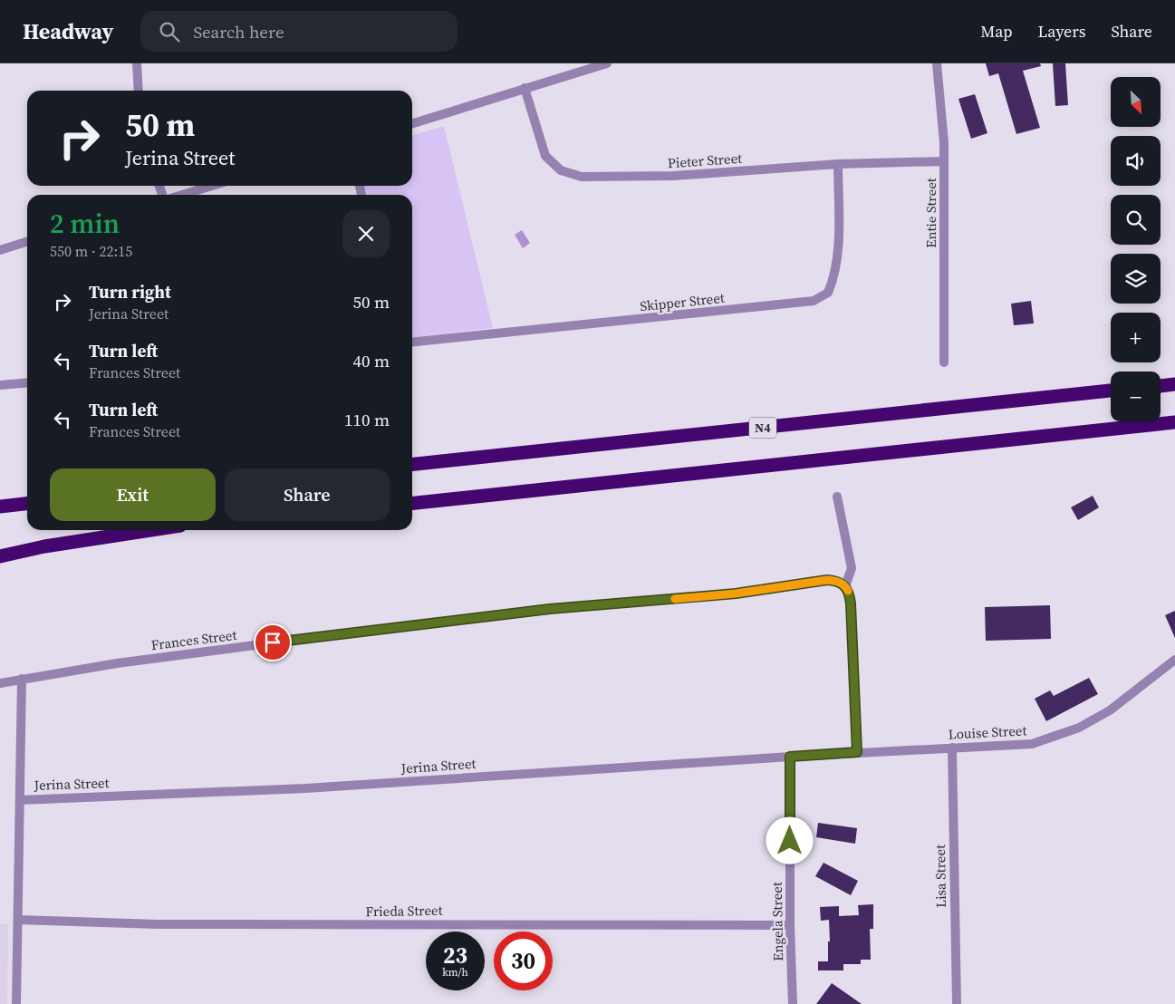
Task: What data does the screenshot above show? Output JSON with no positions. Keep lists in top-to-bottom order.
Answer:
{
  "streets": {
    "highway": ["N4"],
    "street": [
      "Pieter Street",
      "Entie Street",
      "Skipper Street",
      "Frances Street",
      "Louise Street",
      "Jerina Street",
      "Lisa Street",
      "Frieda Street",
      "Engela Street"
    ]
  },
  "crossings": [
    ["Pieter Street", "Entie Street"],
    ["Pieter Street", "Skipper Street"],
    ["Louise Street", "Jerina Street"],
    ["Louise Street", "Lisa Street"],
    ["Jerina Street", "Engela Street"],
    ["Frieda Street", "Engela Street"]
  ],
  "north": "bottom right",
  "page": {
    "header": "Headway",
    "search": "Search here",
    "nav": ["Map", "Layers", "Share"],
    "map_buttons": ["+", "−"],
    "turn": ["50 m", "Jerina Street"],
    "heading": ["2 min", "550 m · 22:15"],
    "list": [
      {
        "name": "Turn right",
        "note": "Jerina Street",
        "value": "50 m"
      },
      {
        "name": "Turn left",
        "note": "Frances Street",
        "value": "40 m"
      },
      {
        "name": "Turn left",
        "note": "Frances Street",
        "value": "110 m"
      }
    ],
    "buttons": ["Exit", "Share"],
    "speed": "23 km/h",
    "limit": "30"
  }
}
